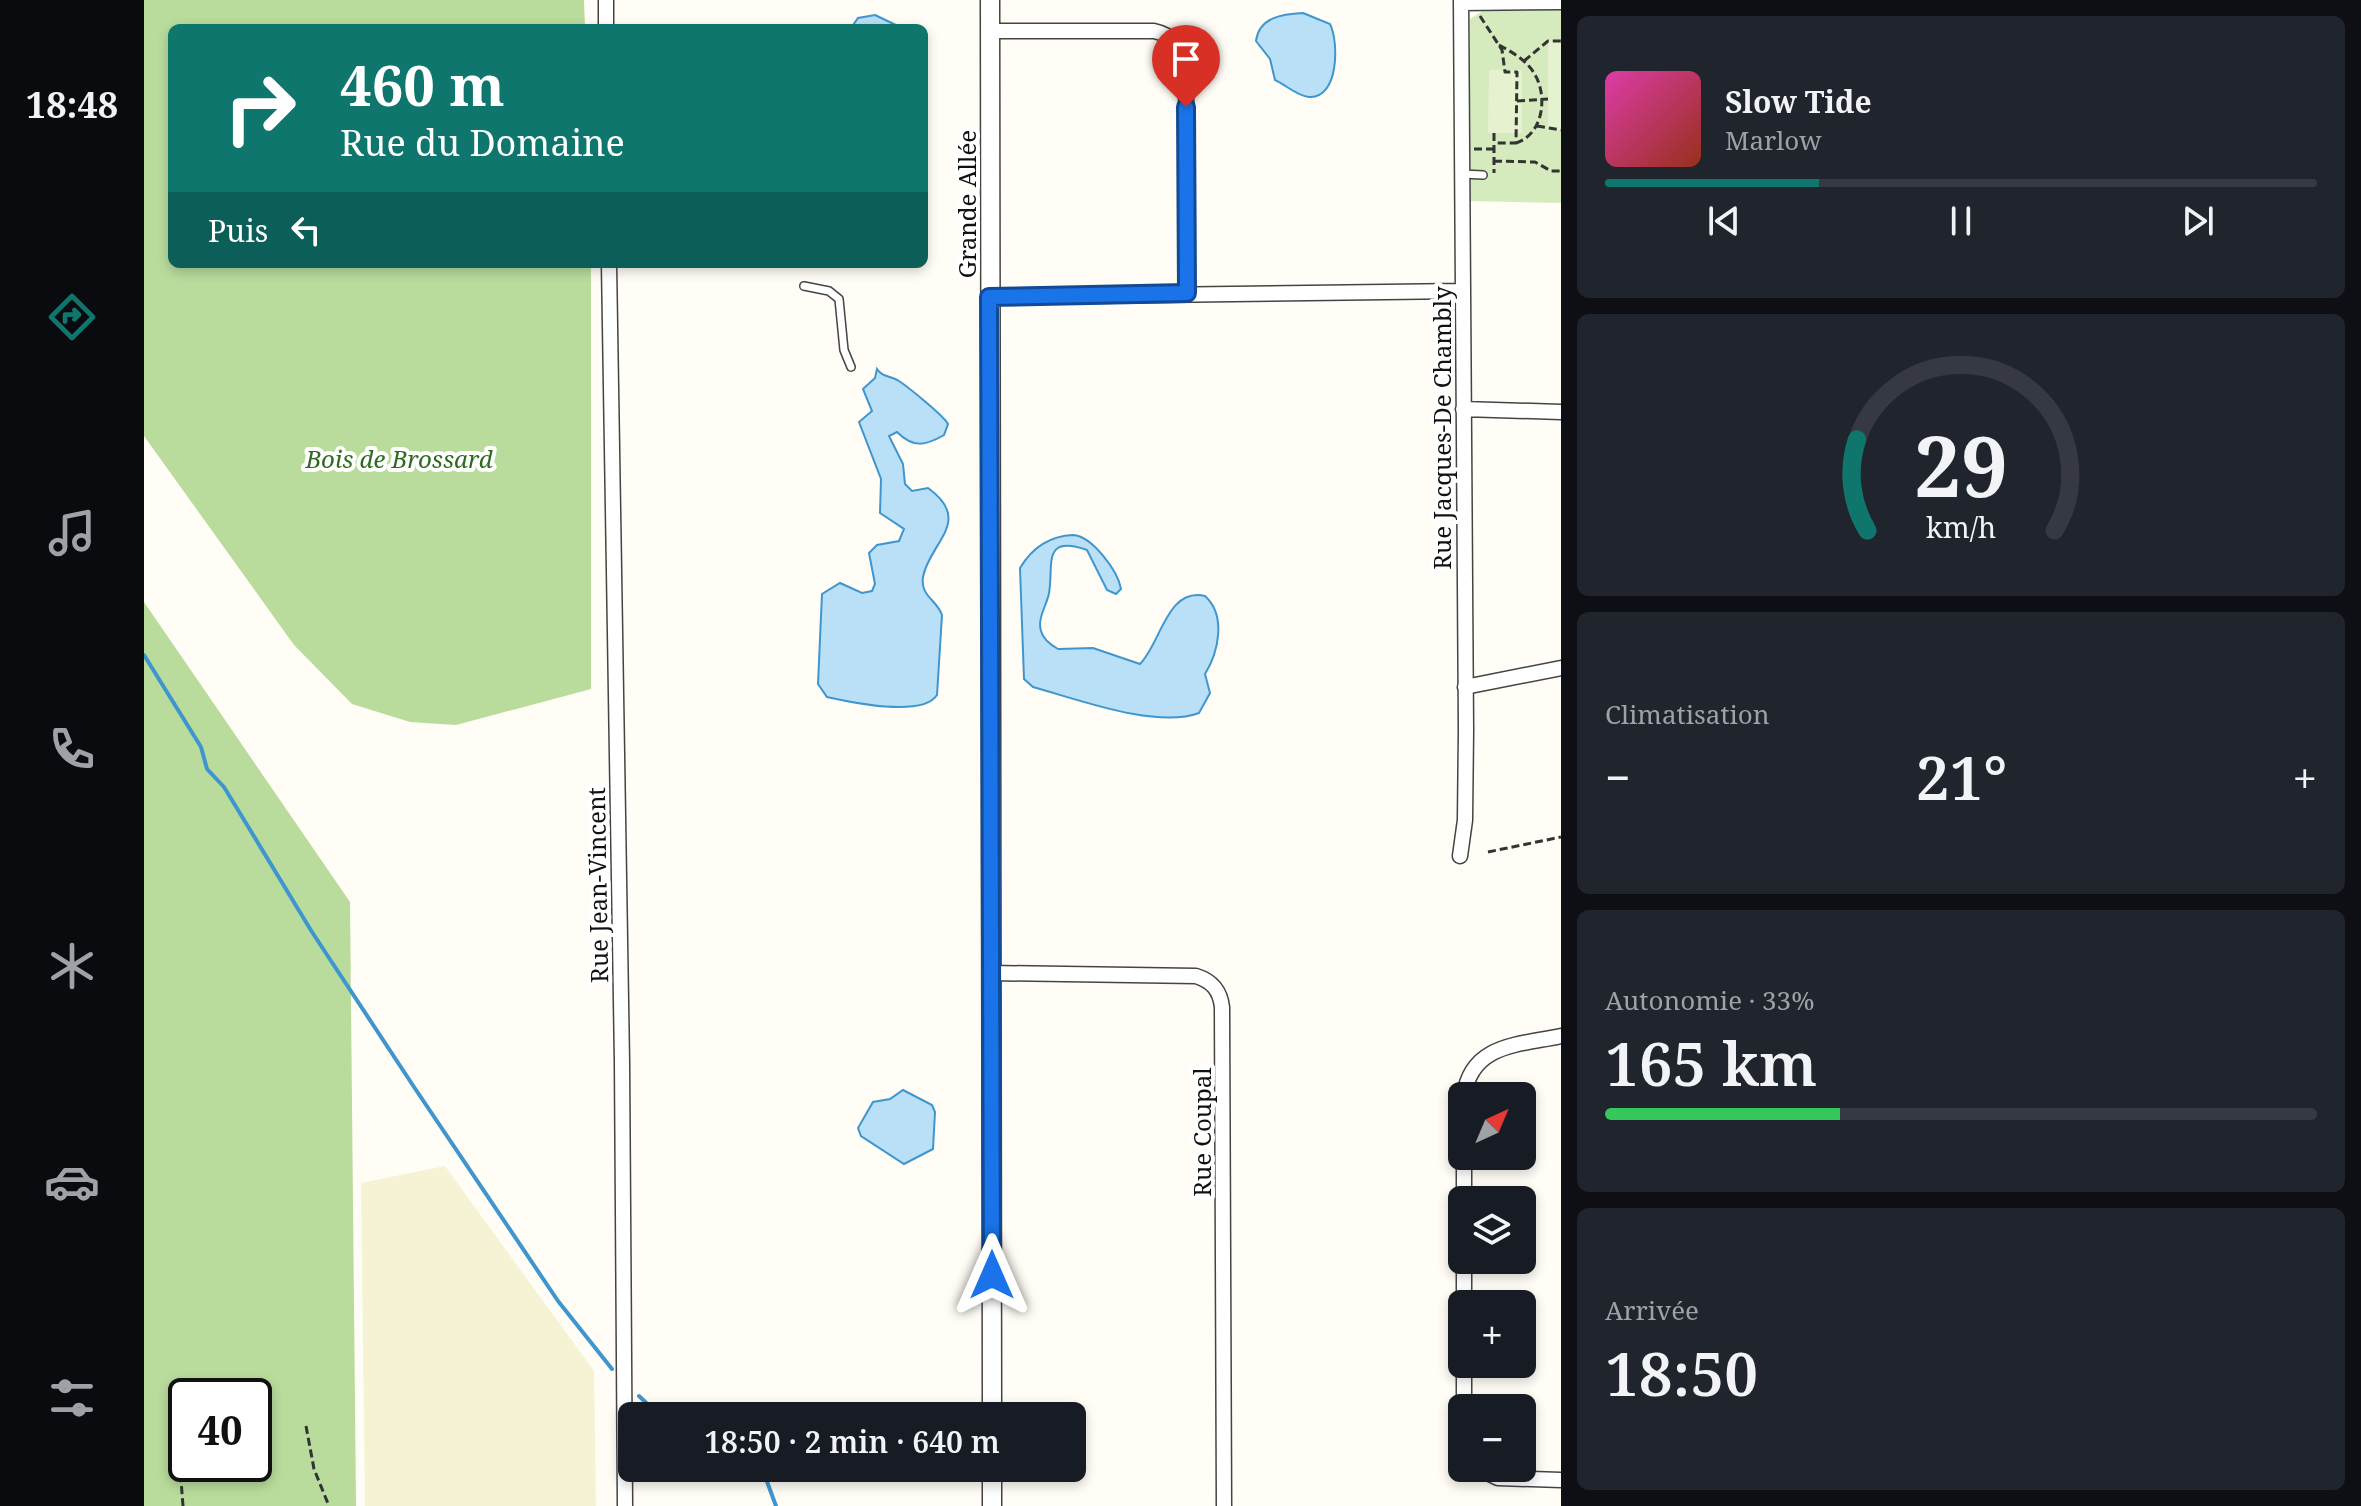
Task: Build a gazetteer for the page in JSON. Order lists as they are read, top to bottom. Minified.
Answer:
{"streets":{"street":["Grande Allée","Rue Jacques-De Chambly","Rue Jean-Vincent","Rue Coupal"]},"crossings":[["Grande Allée","Rue Coupal"]],"parks":["Bois de Brossard"],"north":"top right","page":{"tabs":"18:48","turn":["460 m","Rue du Domaine"],"song":["Slow Tide","Marlow"],"then":"Puis","tile":["Climatisation",["Autonomie · 33%","165 km"],["Arrivée","18:50"]],"heat":["−","21°","+"],"map_buttons":["+","−"],"limit":"40","trip":"18:50 · 2 min · 640 m","gauge":["29","km/h"]}}
